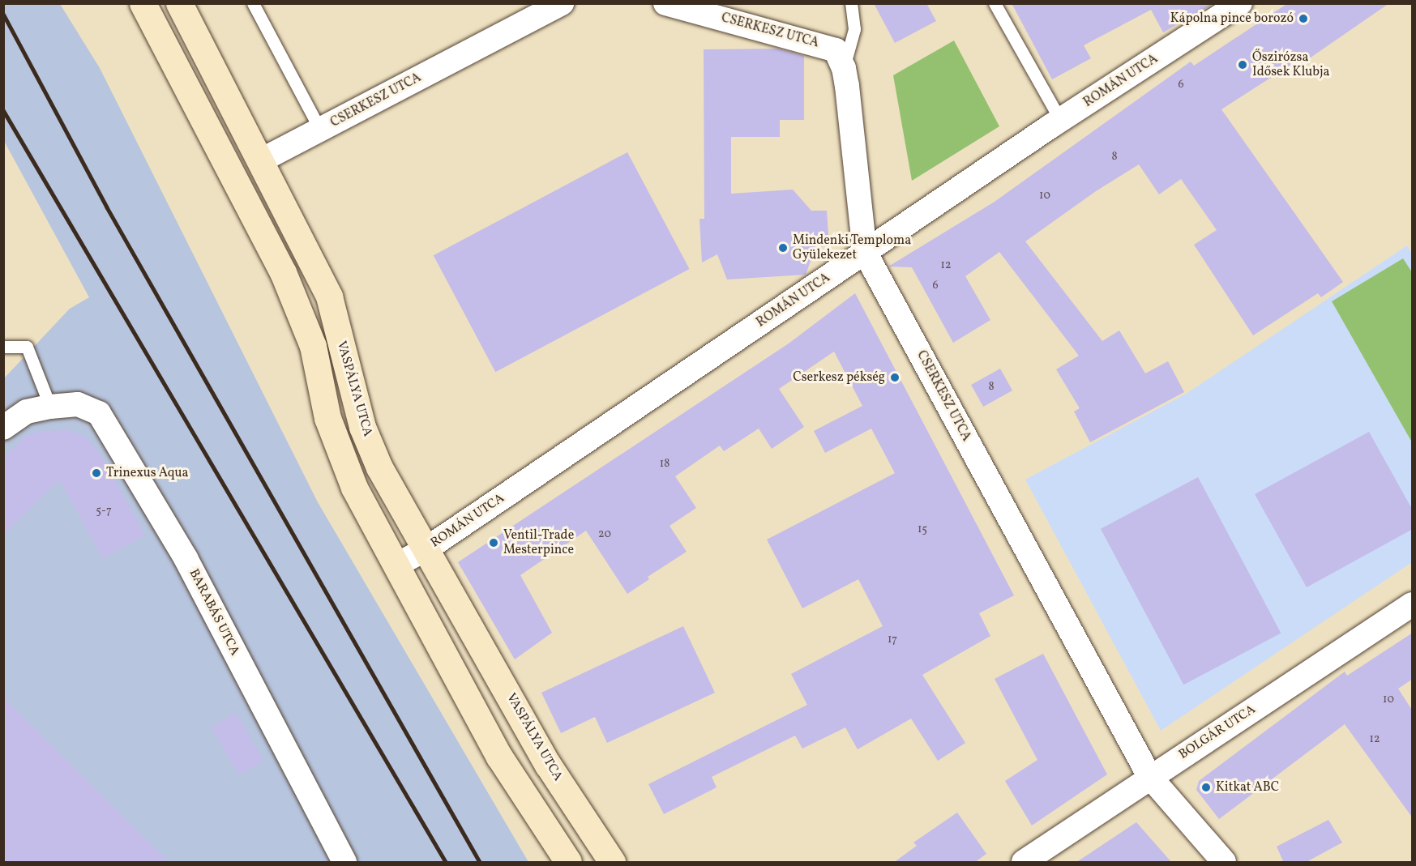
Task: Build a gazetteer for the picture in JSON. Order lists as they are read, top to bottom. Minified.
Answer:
{"streets":{"main road":["VASPÁLYA UTCA"],"street":["CSERKESZ UTCA","ROMÁN UTCA","BARABÁS UTCA","BOLGÁR UTCA"]},"crossings":[["CSERKESZ UTCA","ROMÁN UTCA"],["CSERKESZ UTCA","VASPÁLYA UTCA"],["CSERKESZ UTCA","BOLGÁR UTCA"],["ROMÁN UTCA","VASPÁLYA UTCA"]],"places":["Kápolna pince borozó","Őszirózsa Idősek Klubja","Mindenki Temploma Gyülekezet","Cserkesz pékség","Trinexus Aqua","Ventil-Trade Mesterpince","Kitkat ABC"],"house_numbers":["6","8","10","12","6","8","18","5-7","15","20","17","10","12"]}
